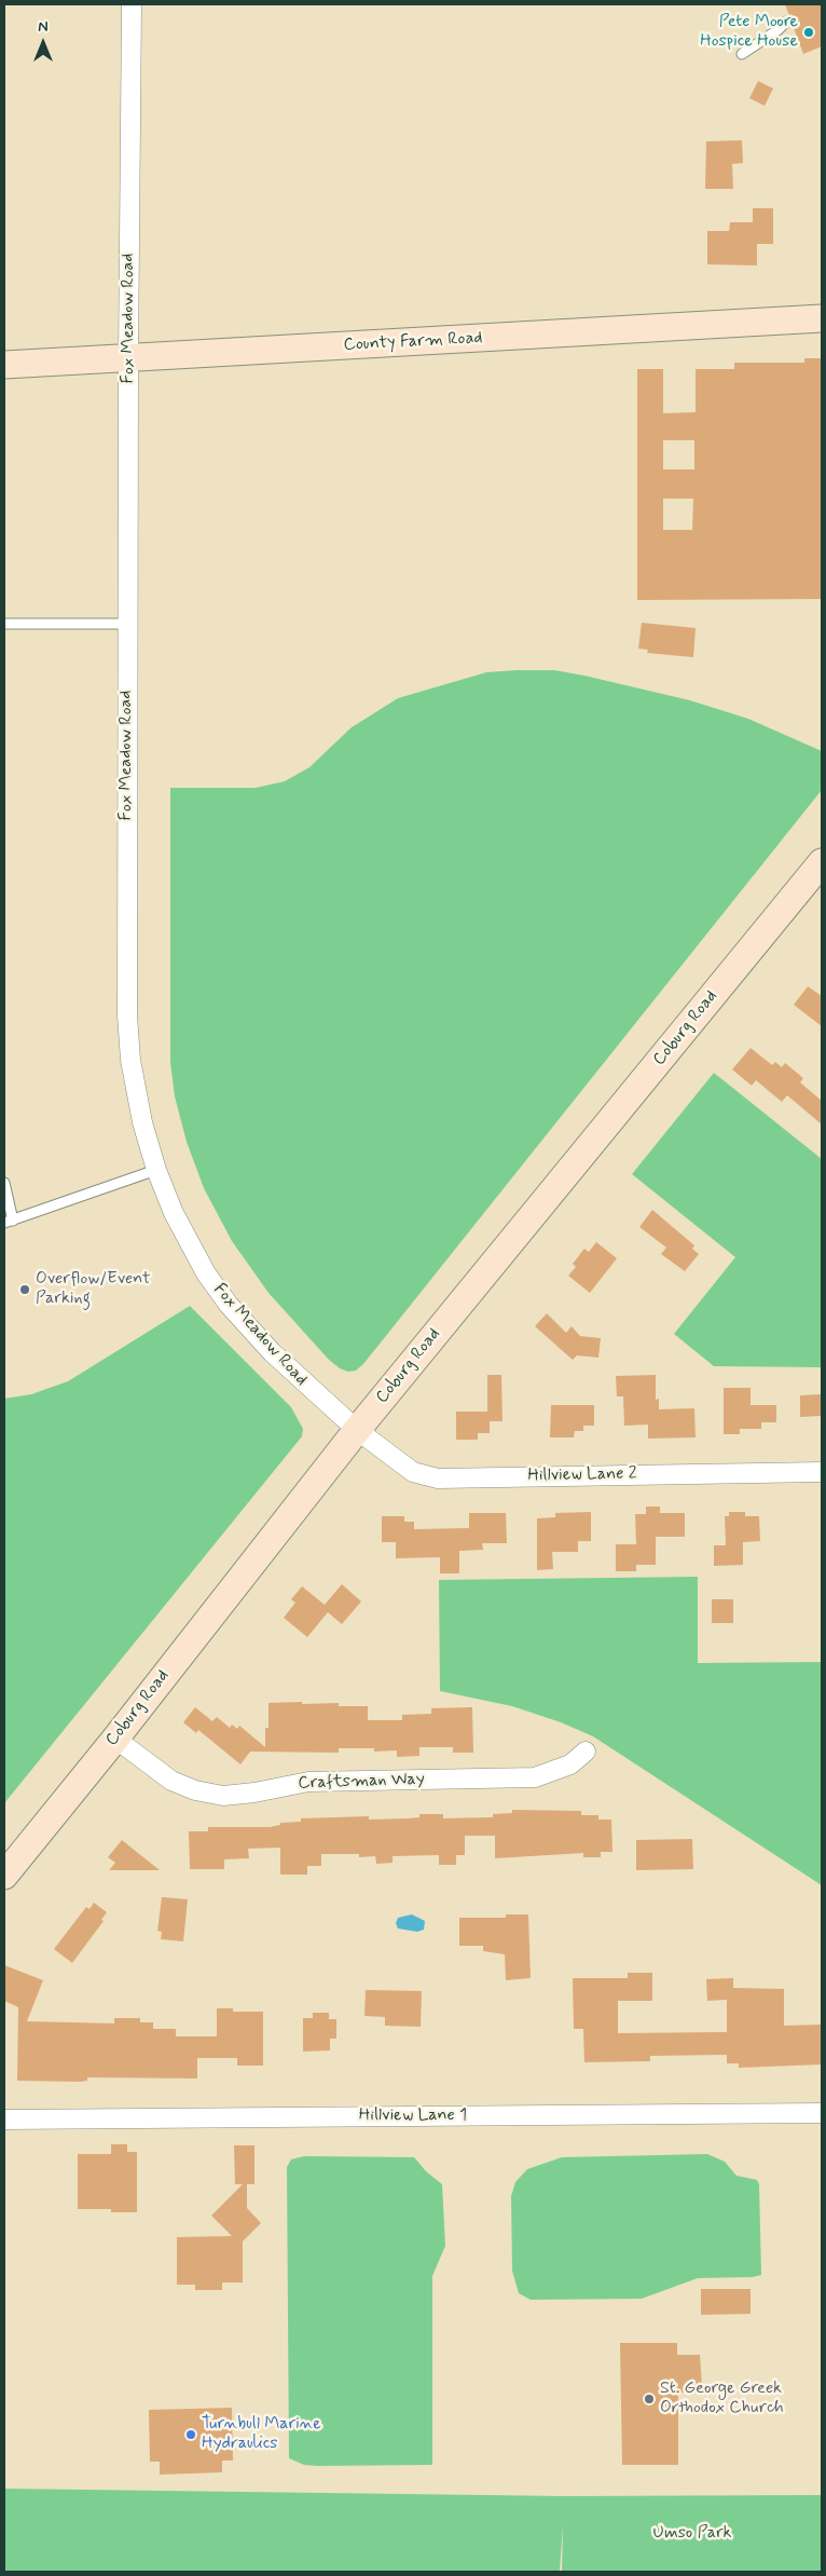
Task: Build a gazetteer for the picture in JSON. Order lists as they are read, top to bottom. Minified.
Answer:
{"streets":{"main road":["County Farm Road","Coburg Road"],"street":["Fox Meadow Road","Hillview Lane 2","Craftsman Way","Hillview Lane 1"]},"crossings":[["Fox Meadow Road","County Farm Road"],["Fox Meadow Road","Coburg Road"],["Fox Meadow Road","Hillview Lane 2"],["Coburg Road","Hillview Lane 2"],["Coburg Road","Craftsman Way"]],"parks":["Umso Park"],"places":["Pete Moore Hospice House","Overflow/Event Parking","St. George Greek Orthodox Church","Turnbull Marine Hydraulics"],"north":"top"}
